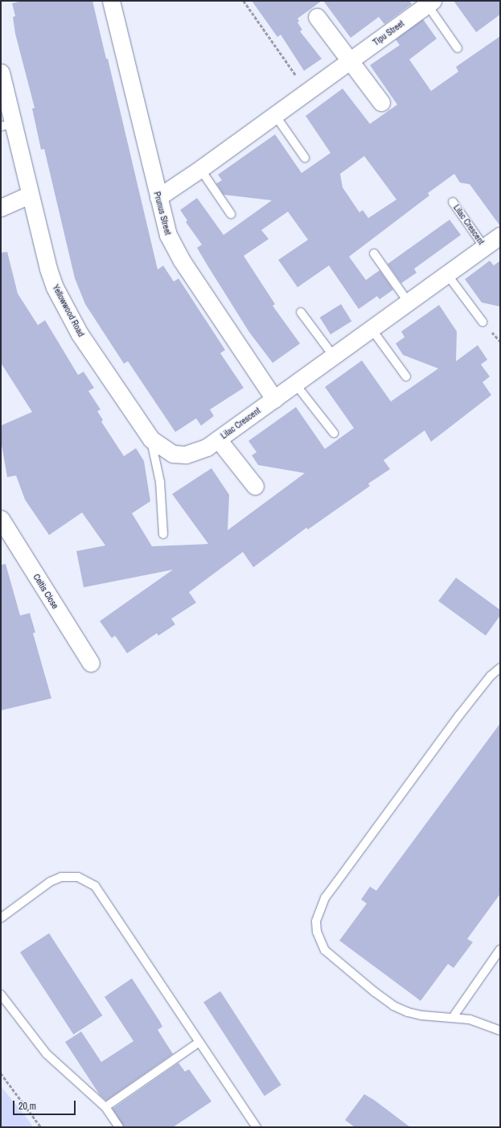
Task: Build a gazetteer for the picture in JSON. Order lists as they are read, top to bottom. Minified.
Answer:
{"streets":{"street":["Tipu Street","Prunus Street","Lilac Crescent","Yellowwood Road","Celtis Close"]},"crossings":[["Tipu Street","Prunus Street"],["Prunus Street","Lilac Crescent"],["Lilac Crescent","Yellowwood Road"]],"scale_bar":"20 m"}
